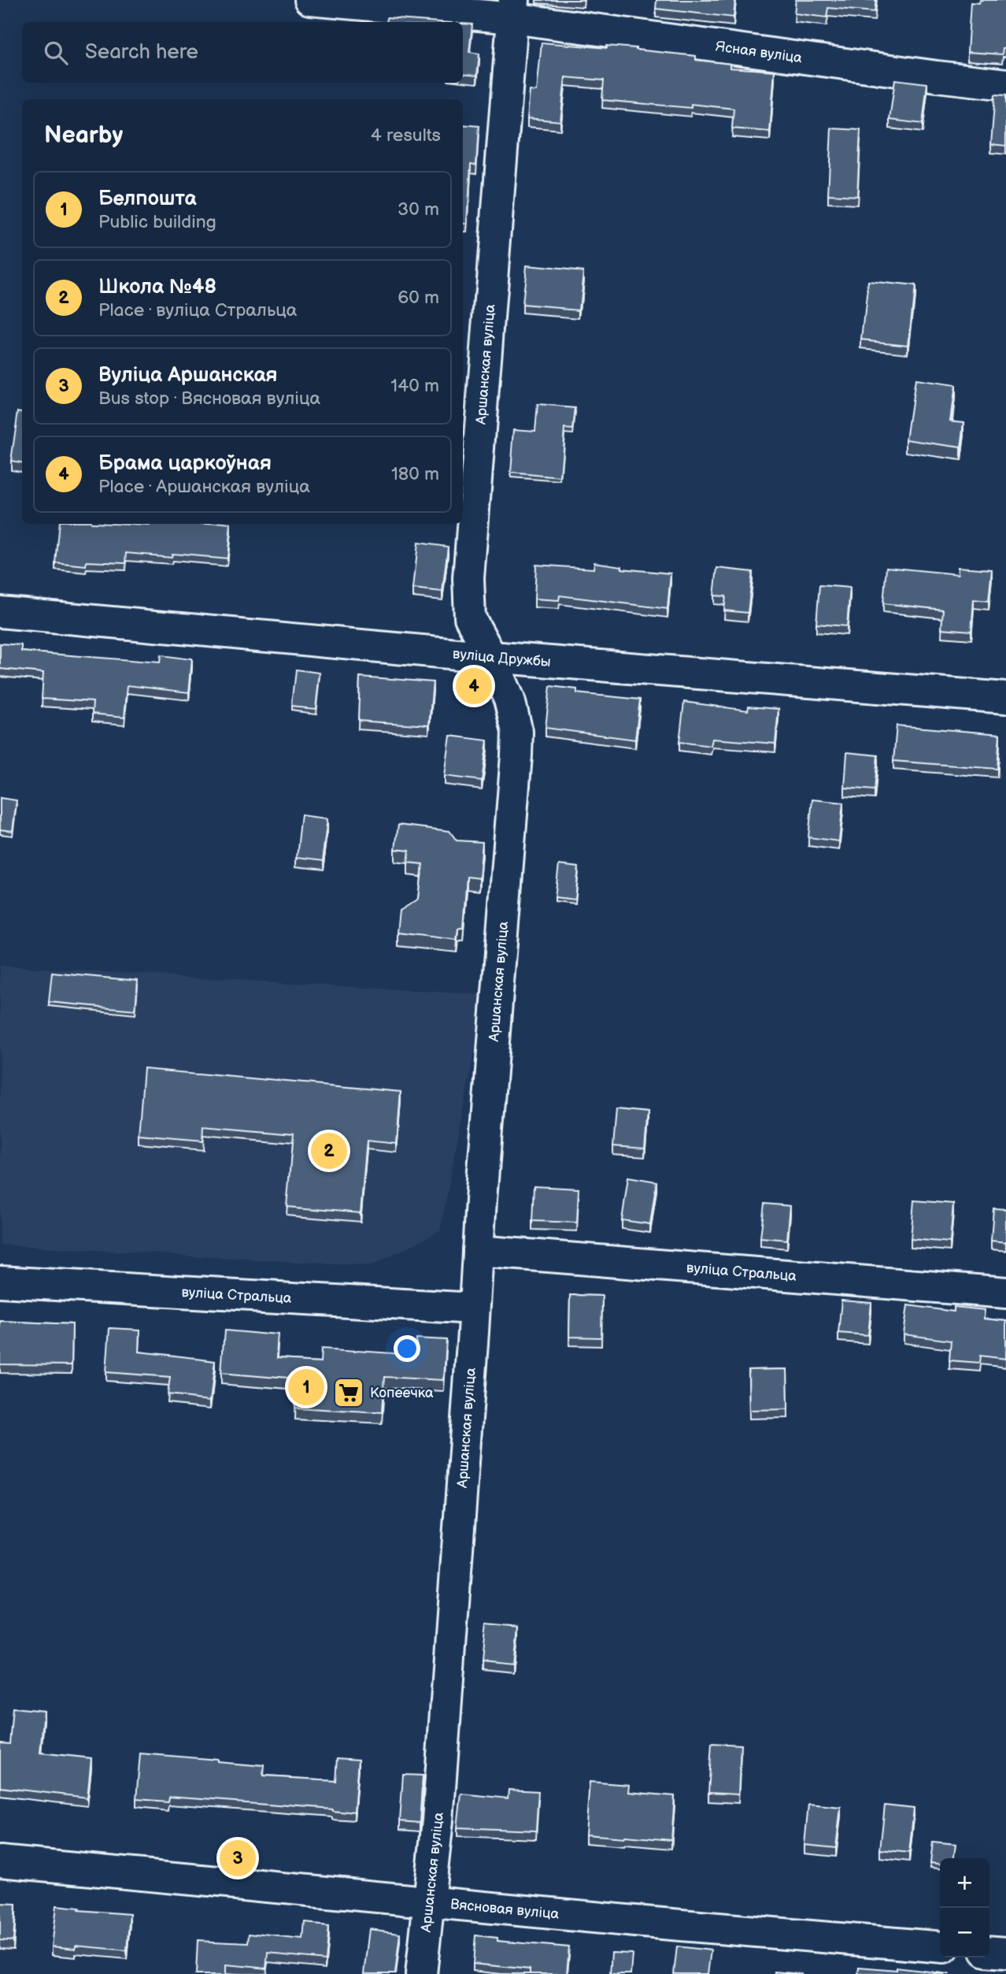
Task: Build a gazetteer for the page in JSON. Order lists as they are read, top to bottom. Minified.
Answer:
{"streets":{"street":["Ясная вуліца","Аршанская вуліца","вуліца Дружбы","вуліца Стральца","Вясновая вуліца"]},"crossings":[["Ясная вуліца","Аршанская вуліца"],["Аршанская вуліца","вуліца Дружбы"],["Аршанская вуліца","вуліца Стральца"],["Аршанская вуліца","Вясновая вуліца"]],"places":{"supermarket":["Копеечка"]},"page":{"search":"Search here","heading":["Nearby","4 results"],"list":[{"mark":"1","name":"Белпошта","note":"Public building","value":"30 m"},{"mark":"2","name":"Школа №48","note":"Place · вуліца Стральца","value":"60 m"},{"mark":"3","name":"Вуліца Аршанская","note":"Bus stop · Вясновая вуліца","value":"140 m"},{"mark":"4","name":"Брама царкоўная","note":"Place · Аршанская вуліца","value":"180 m"}],"pins":["4","2","1","3"],"map_buttons":["+","−"]}}
